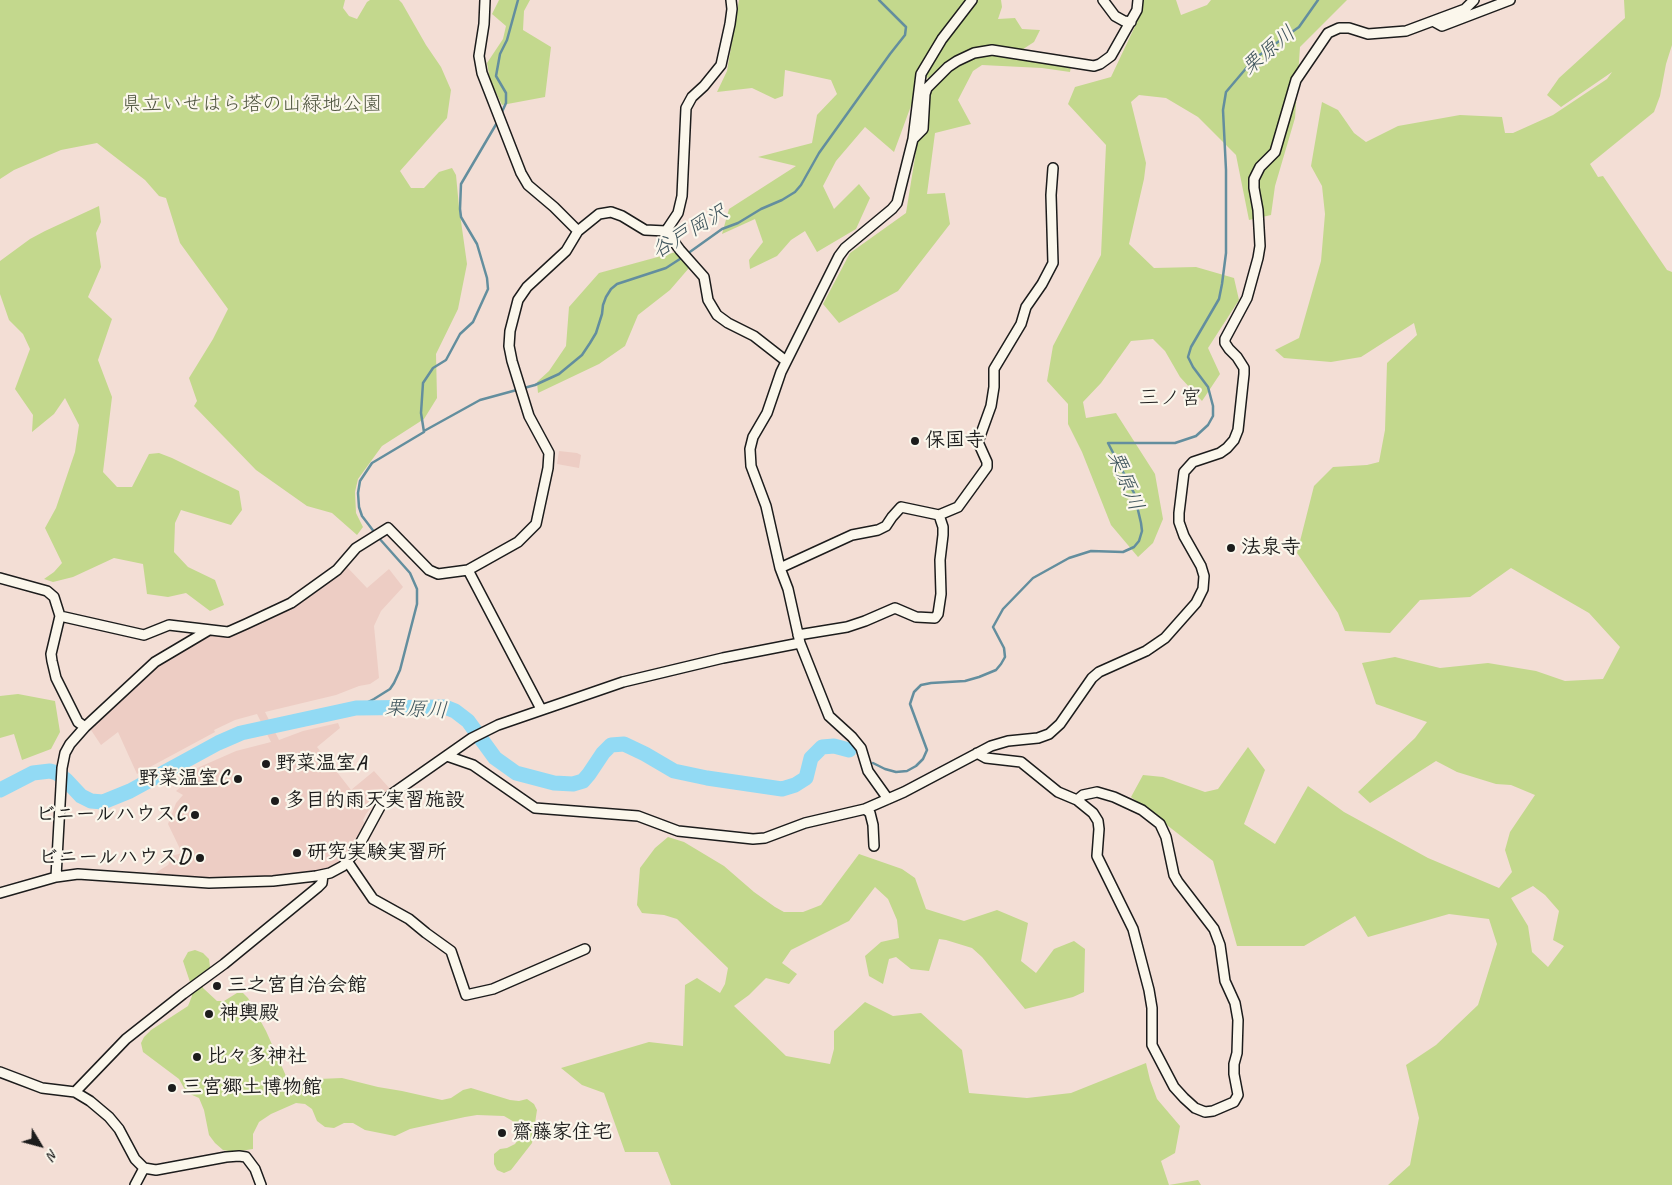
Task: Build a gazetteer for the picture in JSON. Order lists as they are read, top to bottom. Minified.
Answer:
{"districts":["三ノ宮"],"water":["栗原川","谷戸岡沢"],"parks":["県立いせはら塔の山緑地公園"],"places":["保国寺","法泉寺","野菜温室A","野菜温室C","多目的雨天実習施設","ビニールハウスC","研究実験実習所","ビニールハウスD","三之宮自治会館","神輿殿","比々多神社","三宮郷土博物館","齋藤家住宅"],"north":"bottom right"}
